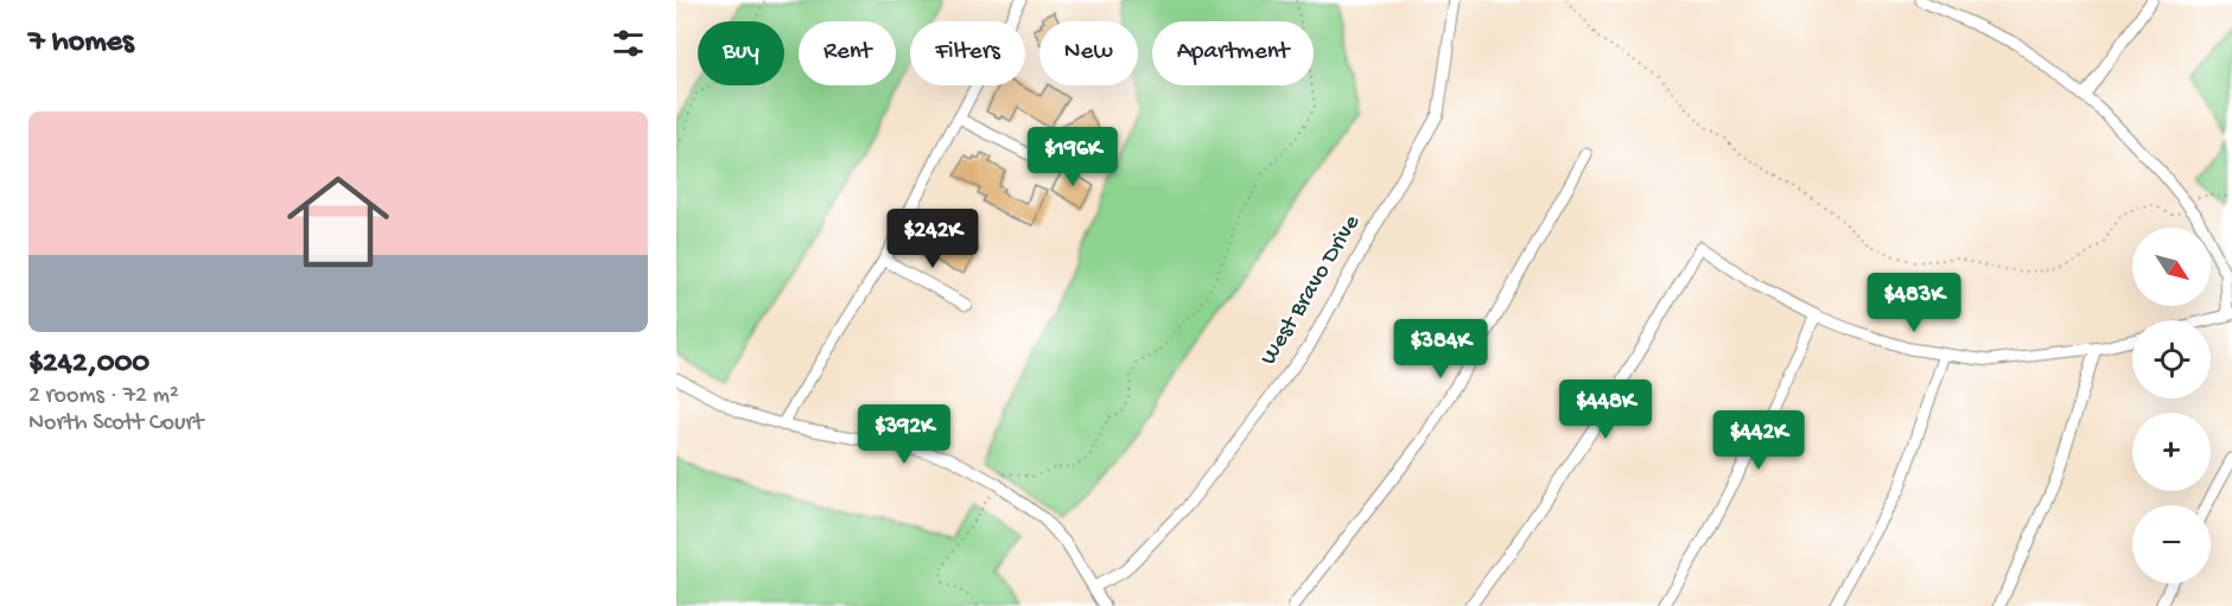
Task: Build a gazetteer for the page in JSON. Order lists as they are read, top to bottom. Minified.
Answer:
{"streets":{"street":["West Bravo Drive"]},"north":"bottom right","page":{"heading":"7 homes","chip":["Buy","Rent","Filters","New","Apartment"],"list":[{"name":"$242,000","note":"2 rooms · 72 m² · North Scott Court"}],"price":["$196K","$242K","$483K","$384K","$448K","$392K","$442K"],"map_buttons":["+","−"]}}
